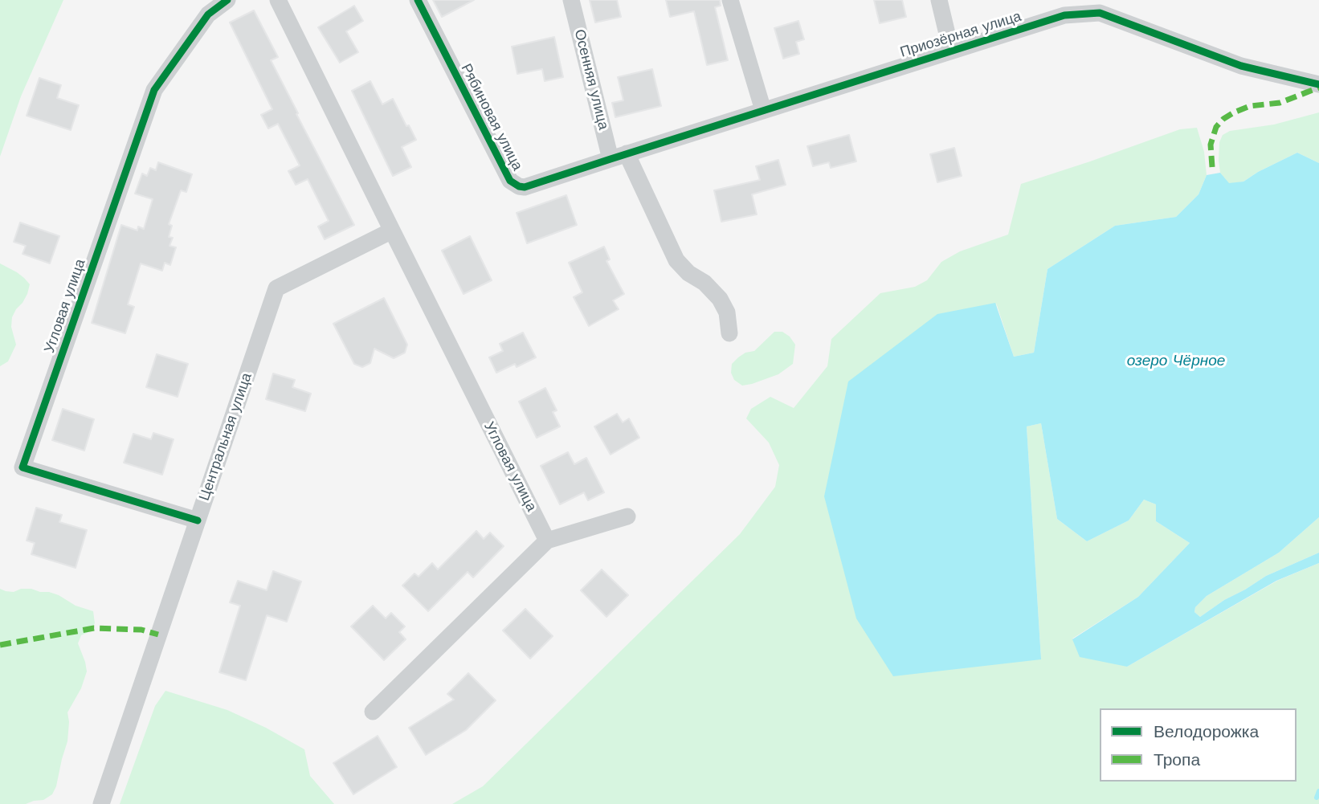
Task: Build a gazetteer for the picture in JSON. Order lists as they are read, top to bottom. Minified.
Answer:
{"streets":{"street":["Приозёрная улица","Осенняя улица","Рябиновая улица","Угловая улица","Центральная улица"]},"crossings":[["Приозёрная улица","Осенняя улица"],["Приозёрная улица","Рябиновая улица"],["Осенняя улица","Рябиновая улица"],["Угловая улица","Центральная улица"]],"water":["озеро Чёрное"],"legend":["Велодорожка","Тропа"]}
